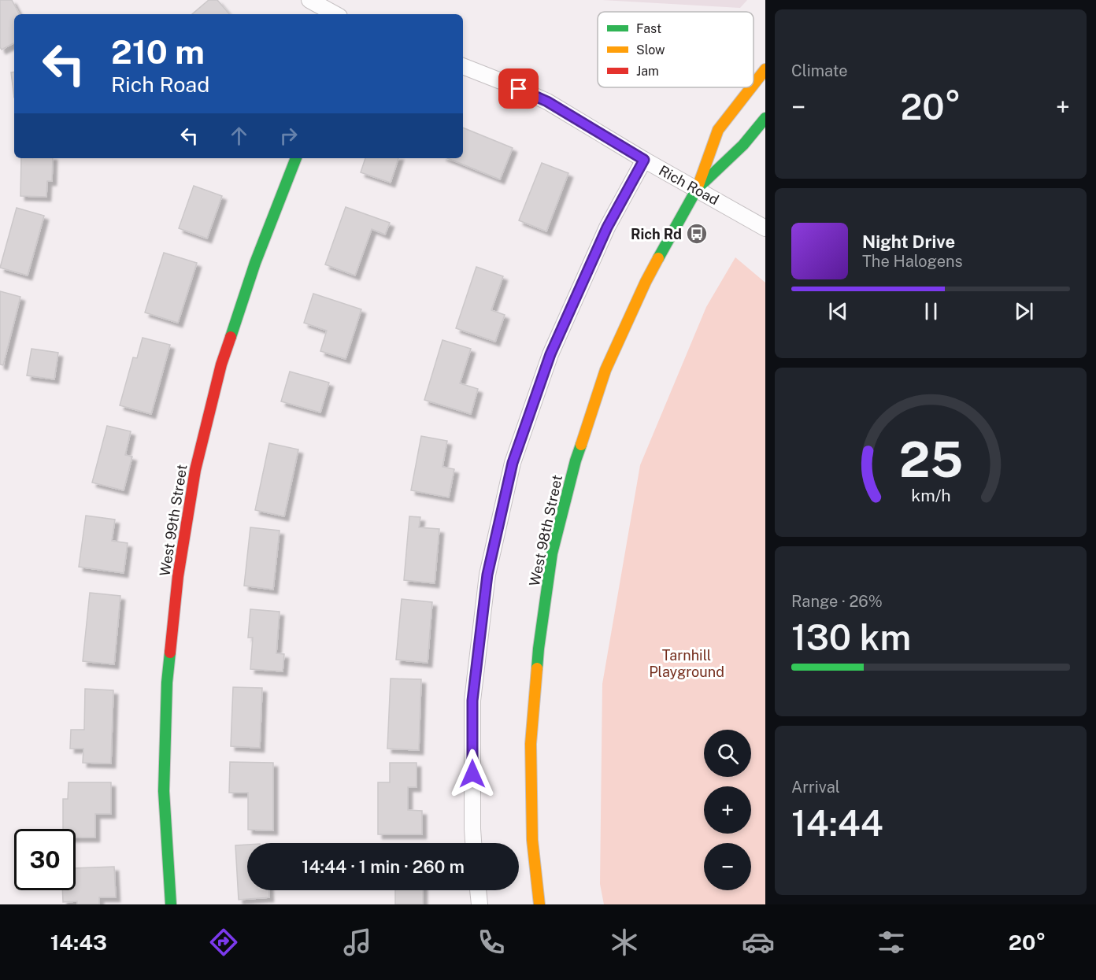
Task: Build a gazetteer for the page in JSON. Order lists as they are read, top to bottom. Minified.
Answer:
{"streets":{"street":["Rich Road","West 99th Street","West 98th Street"]},"crossings":[["Rich Road","West 98th Street"]],"parks":["Tarnhill Playground"],"places":{"bus stop":["Rich Rd"]},"legend":["Fast","Slow","Jam"],"page":{"tile":["Climate",["Range · 26%","130 km"],["Arrival","14:44"]],"turn":["210 m","Rich Road"],"heat":["−","20°","+"],"song":["Night Drive","The Halogens"],"map_buttons":["+","−"],"limit":"30","trip":"14:44 · 1 min · 260 m","tabs":["14:43","20°"],"gauge":["25","km/h"]}}
